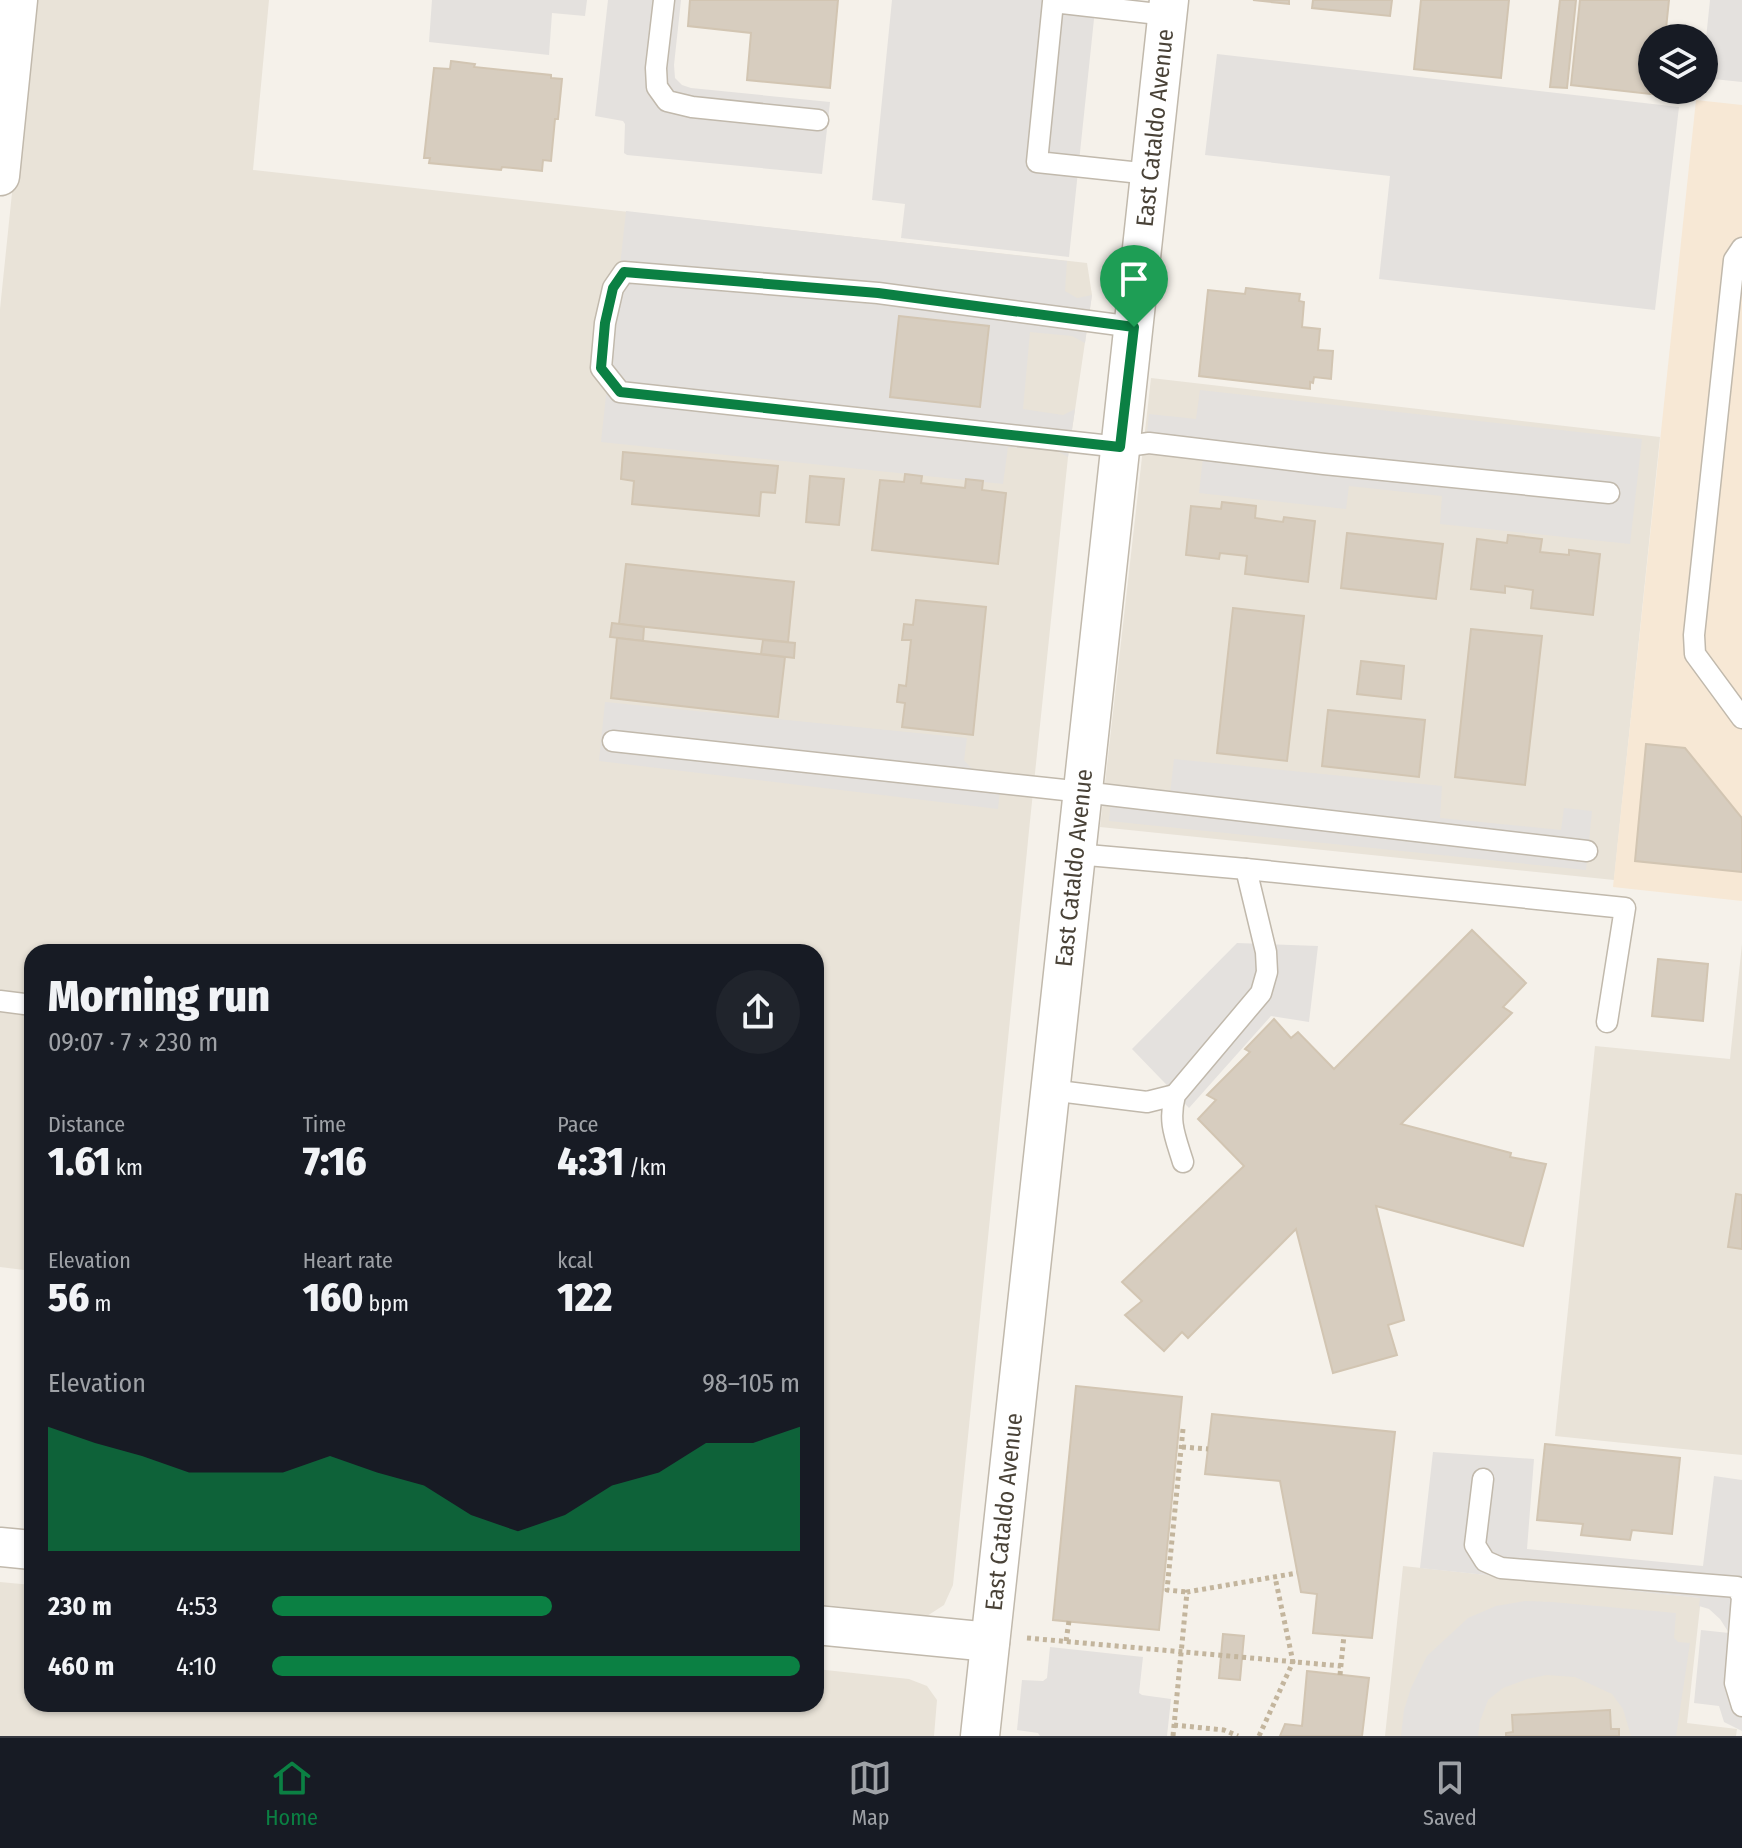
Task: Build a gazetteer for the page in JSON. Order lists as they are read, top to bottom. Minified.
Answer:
{"streets":{"street":["East Cataldo Avenue"]},"page":{"heading":["Morning run","09:07 · 7 × 230 m"],"stats":[["Distance","1.61 km"],["Time","7:16"],["Pace","4:31 /km"],["Elevation","56 m"],["Heart rate","160 bpm"],["kcal","122"]],"chart":["Elevation","98–105 m"],"list":[{"name":"230 m","note":"4:53"},{"name":"460 m","note":"4:10"}],"tabs":["Home","Map","Saved"]}}
